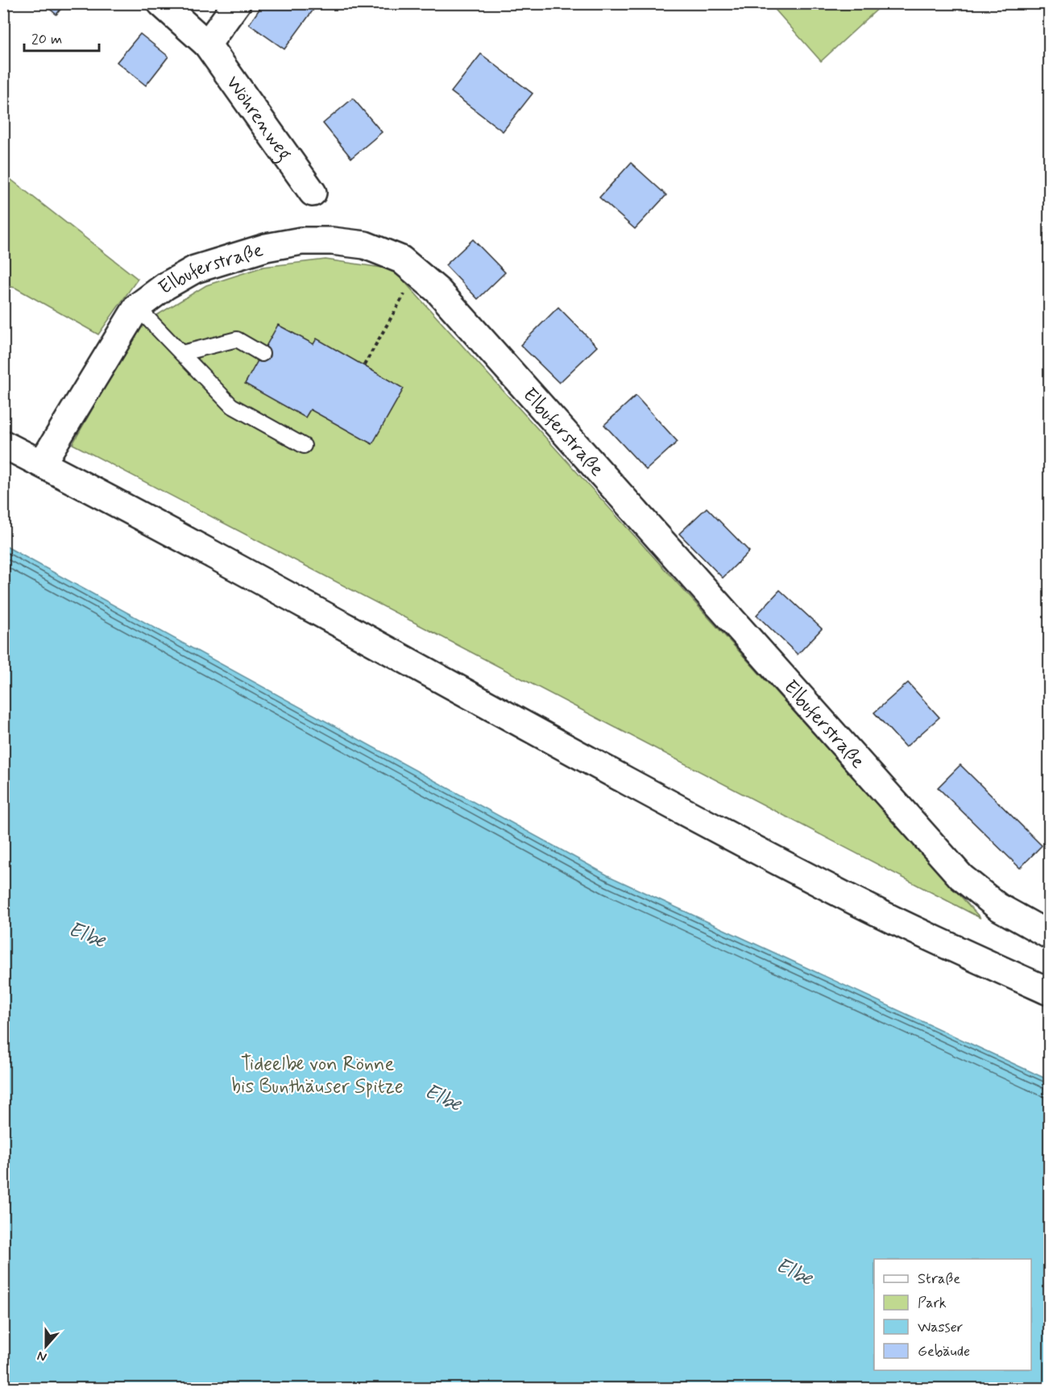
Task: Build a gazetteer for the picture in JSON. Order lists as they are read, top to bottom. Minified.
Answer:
{"streets":{"street":["Wöhrenweg","Elbuferstraße"]},"water":["Elbe"],"parks":["Tideelbe von Rönne bis Bunthäuser Spitze"],"legend":["Straße","Park","Wasser","Gebäude"],"scale_bar":"20 m","north":"bottom"}
